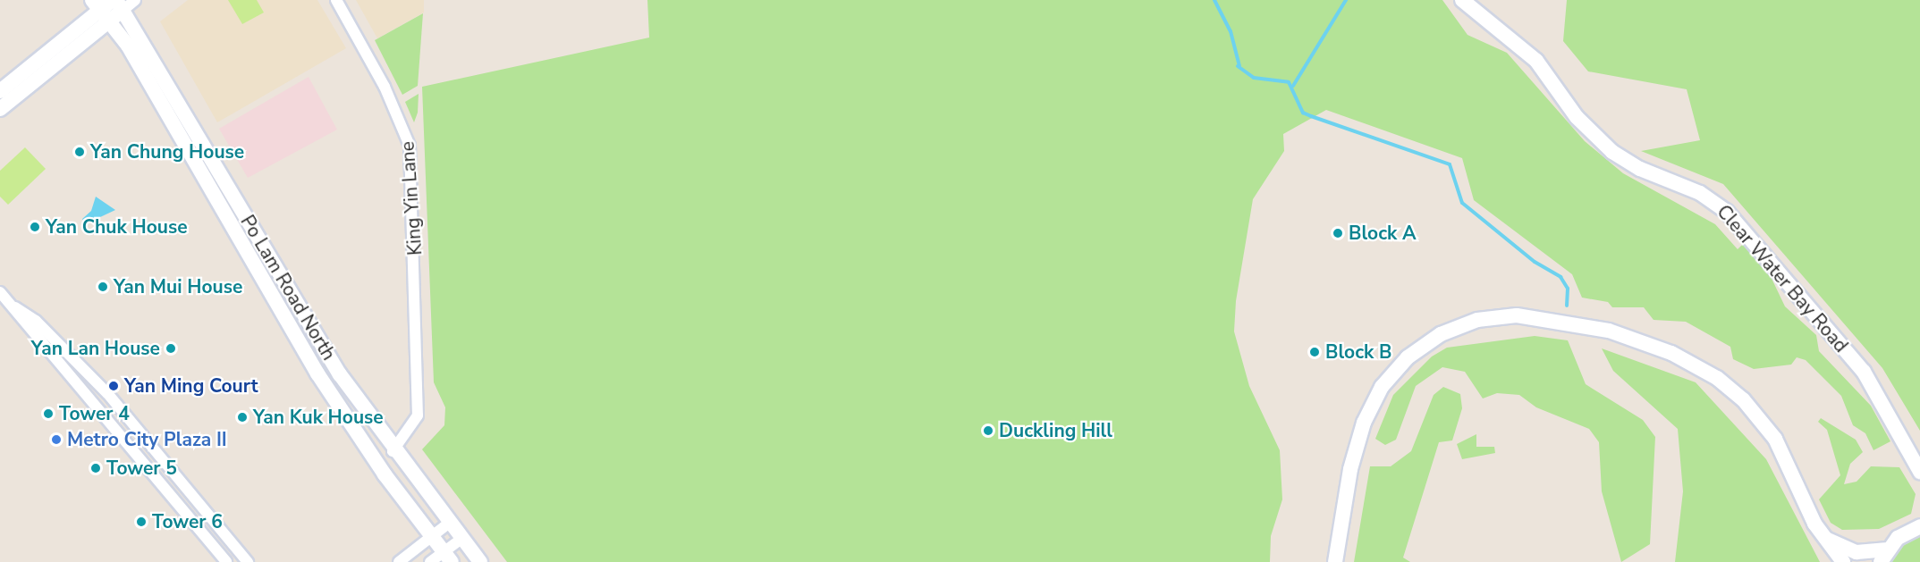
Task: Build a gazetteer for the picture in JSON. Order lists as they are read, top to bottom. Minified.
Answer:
{"streets":{"main road":["Clear Water Bay Road","Po Lam Road North"],"street":["King Yin Lane"]},"crossings":[["King Yin Lane","Po Lam Road North"]],"places":["Yan Chung House","Yan Chuk House","Block A","Yan Mui House","Yan Lan House","Block B","Yan Ming Court","Tower 4","Yan Kuk House","Duckling Hill","Metro City Plaza II","Tower 5","Tower 6"]}
